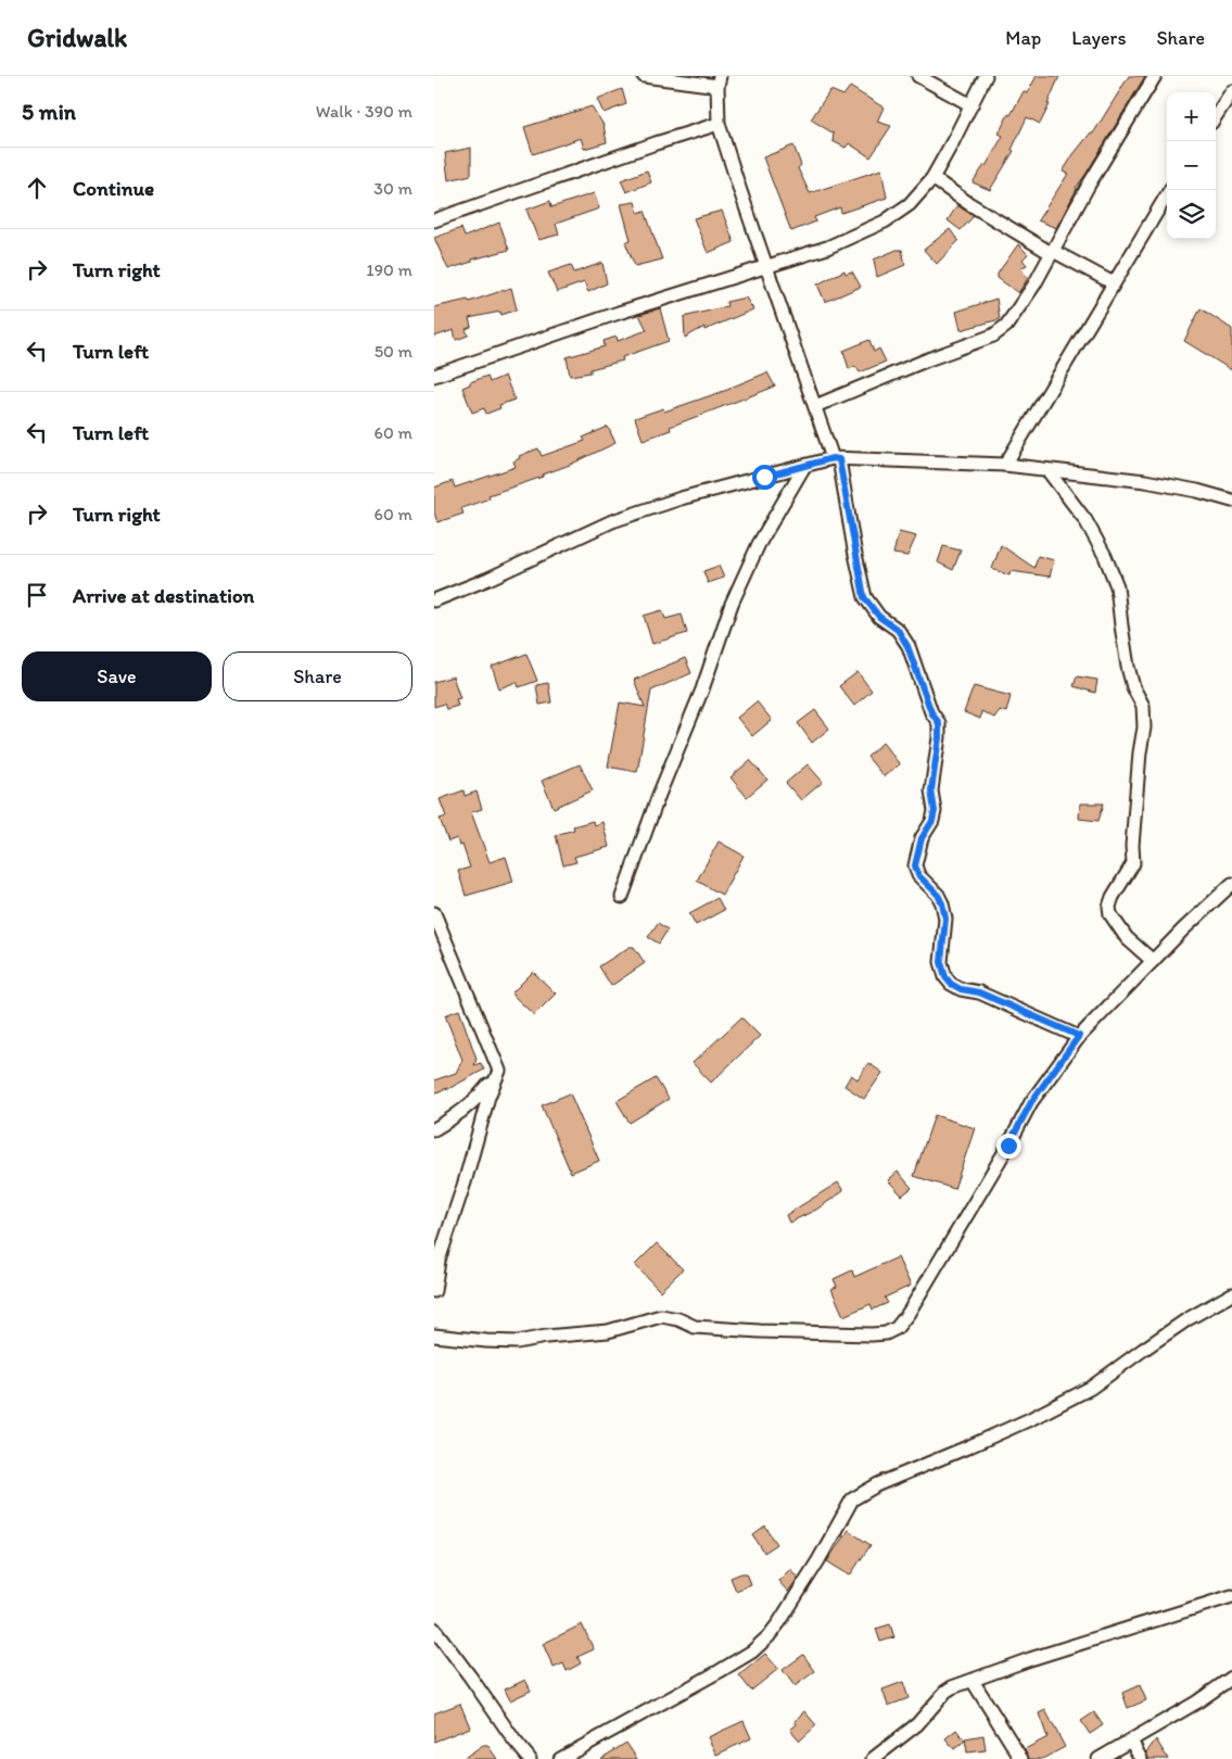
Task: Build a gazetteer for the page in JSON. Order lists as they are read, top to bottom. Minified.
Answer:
{"page":{"header":"Gridwalk","nav":["Map","Layers","Share"],"heading":["5 min","Walk · 390 m"],"map_buttons":["+","−"],"list":[["Continue","30 m"],["Turn right","190 m"],["Turn left","50 m"],["Turn left","60 m"],["Turn right","60 m"],"Arrive at destination"],"buttons":["Save","Share"]}}
